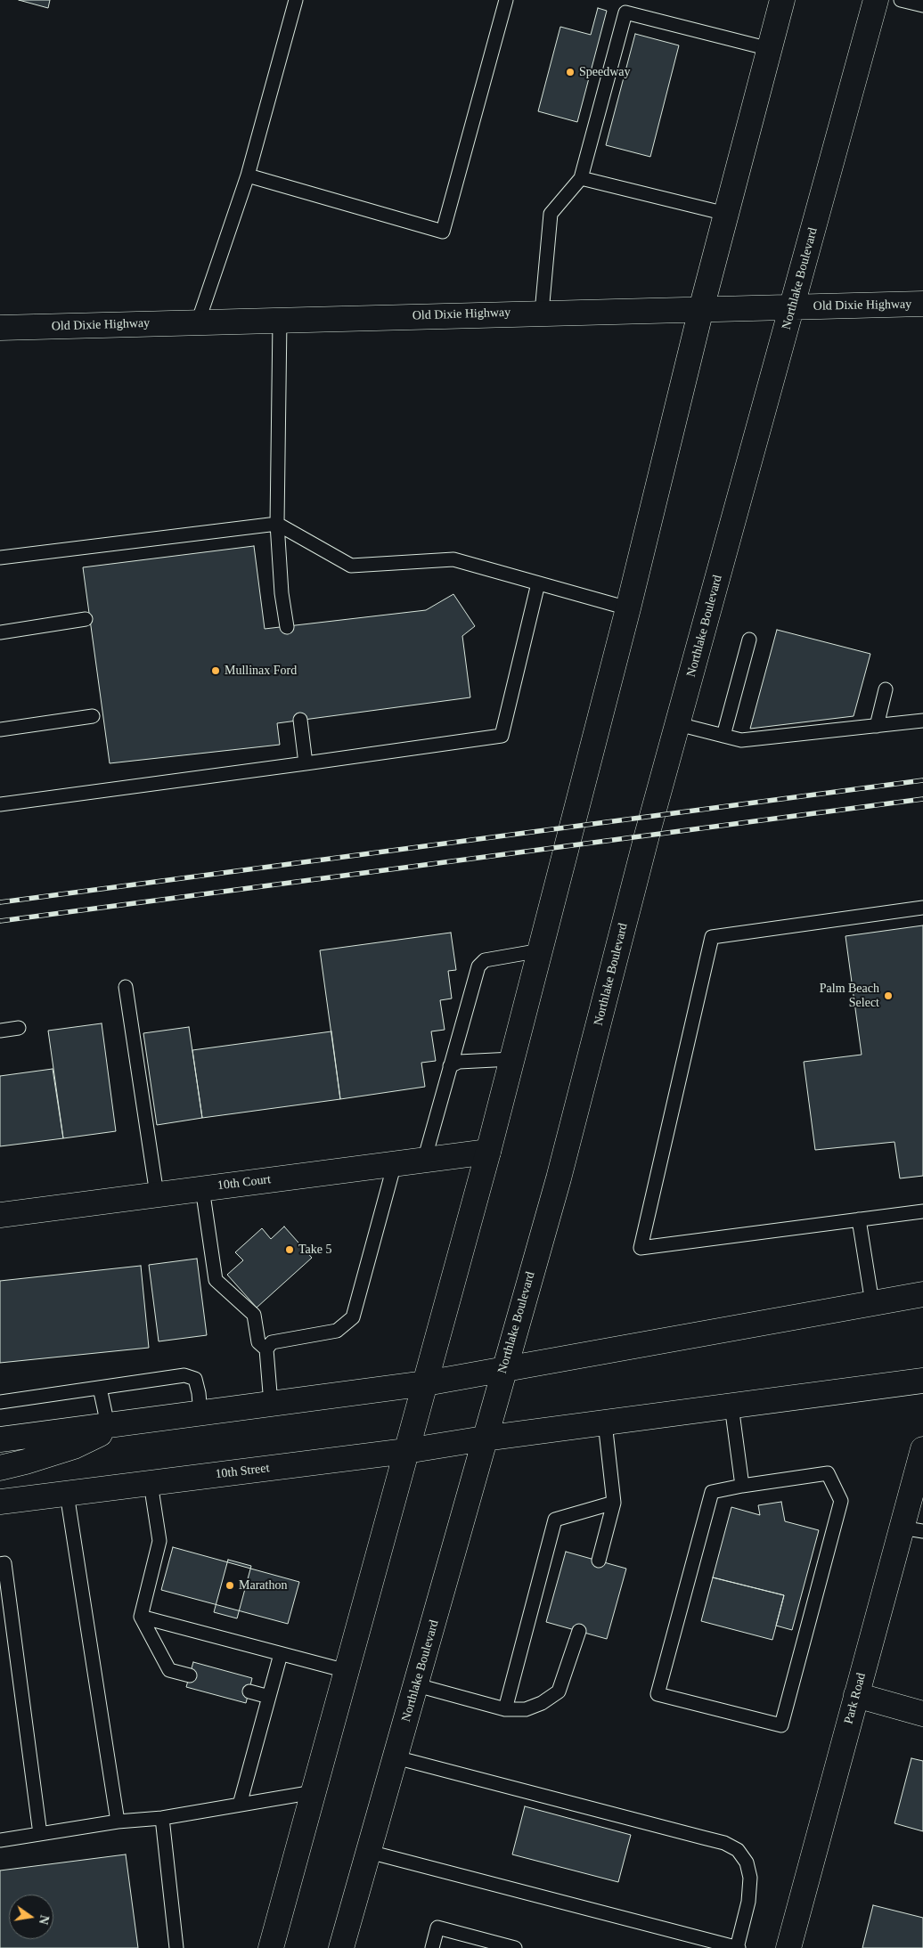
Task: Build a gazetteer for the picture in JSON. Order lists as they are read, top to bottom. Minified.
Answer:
{"streets":{"main road":["Northlake Boulevard","Old Dixie Highway","10th Court","10th Street","Park Road"]},"crossings":[["Northlake Boulevard","Old Dixie Highway"],["Northlake Boulevard","10th Street"]],"places":["Speedway","Mullinax Ford","Palm Beach Select","Take 5","Marathon"],"north":"right"}
